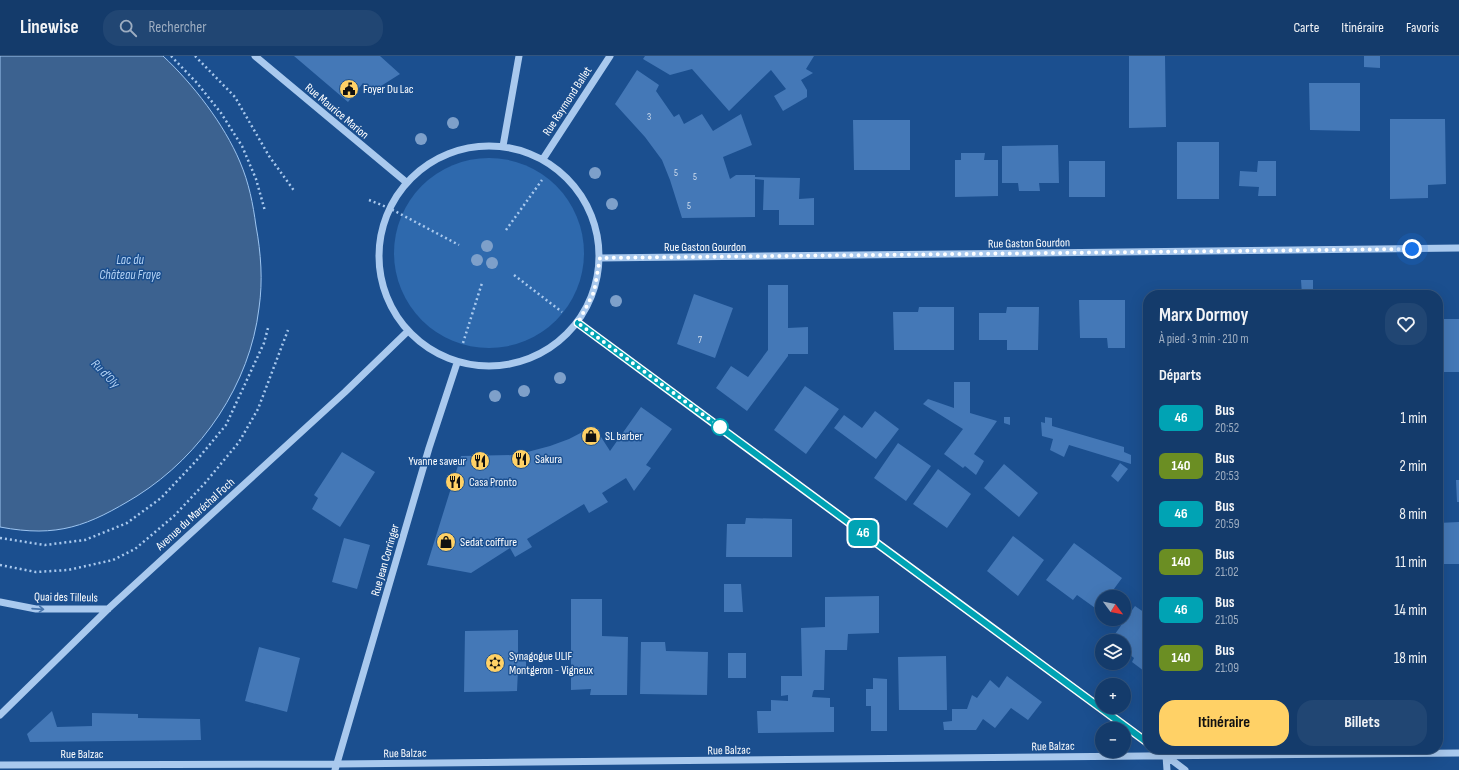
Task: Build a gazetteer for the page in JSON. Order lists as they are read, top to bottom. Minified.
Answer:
{"streets":{"street":["Rue Raymond Ballet","Rue Maurice Marion","Rue Gaston Gourdon","Avenue du Maréchal Foch","Rue Jean Corringer","Quai des Tilleuls","Rue Balzac"]},"crossings":[["Avenue du Maréchal Foch","Quai des Tilleuls"],["Rue Jean Corringer","Rue Balzac"]],"one_way":["Quai des Tilleuls"],"water":["Lac du Château Fraye","Ru d'Oly"],"places":{"public building":["Foyer Du Lac"],"shop":["SL barber","Sedat coiffure"],"restaurant":["Sakura","Yvanne saveur","Casa Pronto"],"synagogue":["Synagogue ULIF Montgeron - Vigneux"]},"lines":["bus line 46"],"house_numbers":["3","5","5","5","7"],"north":"bottom right","page":{"header":"Linewise","search":"Rechercher","nav":["Carte","Itinéraire","Favoris"],"on_map":"46","heading":[["Marx Dormoy","À pied · 3 min · 210 m"],"Départs"],"list":[{"mark":"46","name":"Bus","note":"20:52","value":"1 min"},{"mark":"140","name":"Bus","note":"20:53","value":"2 min"},{"mark":"46","name":"Bus","note":"20:59","value":"8 min"},{"mark":"140","name":"Bus","note":"21:02","value":"11 min"},{"mark":"46","name":"Bus","note":"21:05","value":"14 min"},{"mark":"140","name":"Bus","note":"21:09","value":"18 min"}],"map_buttons":["+","−"],"buttons":["Itinéraire","Billets"]}}
